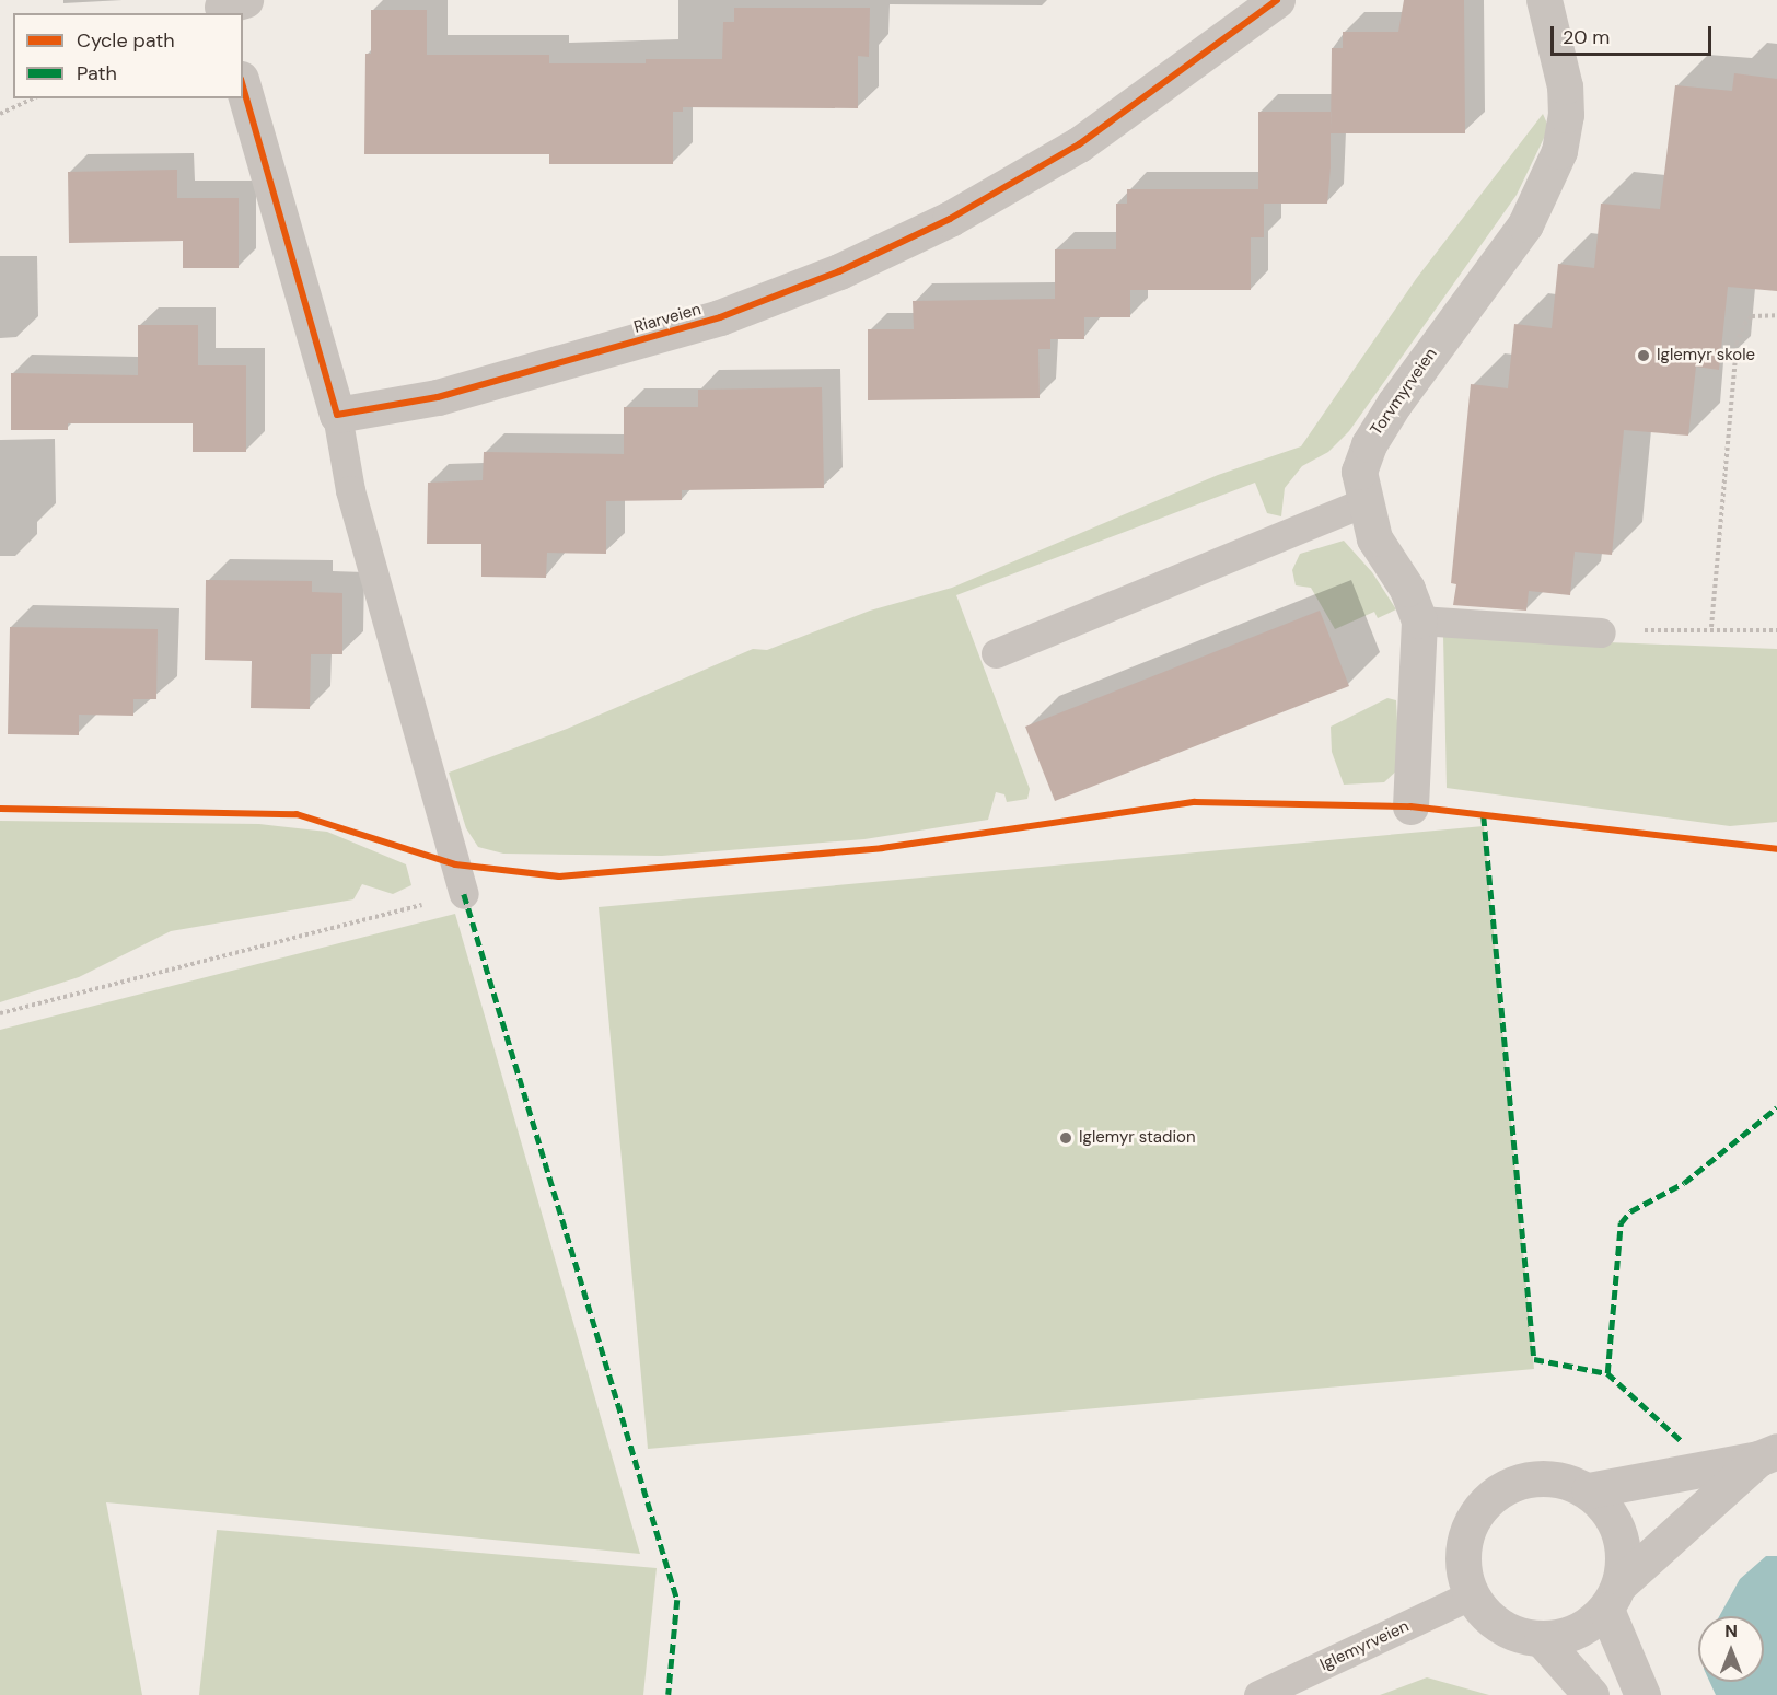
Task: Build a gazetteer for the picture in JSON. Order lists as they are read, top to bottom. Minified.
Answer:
{"streets":{"street":["Riarveien","Torvmyrveien"],"lane":["Iglemyrveien"]},"places":["Iglemyr skole","Iglemyr stadion"],"legend":["Cycle path","Path"],"scale_bar":"20 m","north":"top"}
